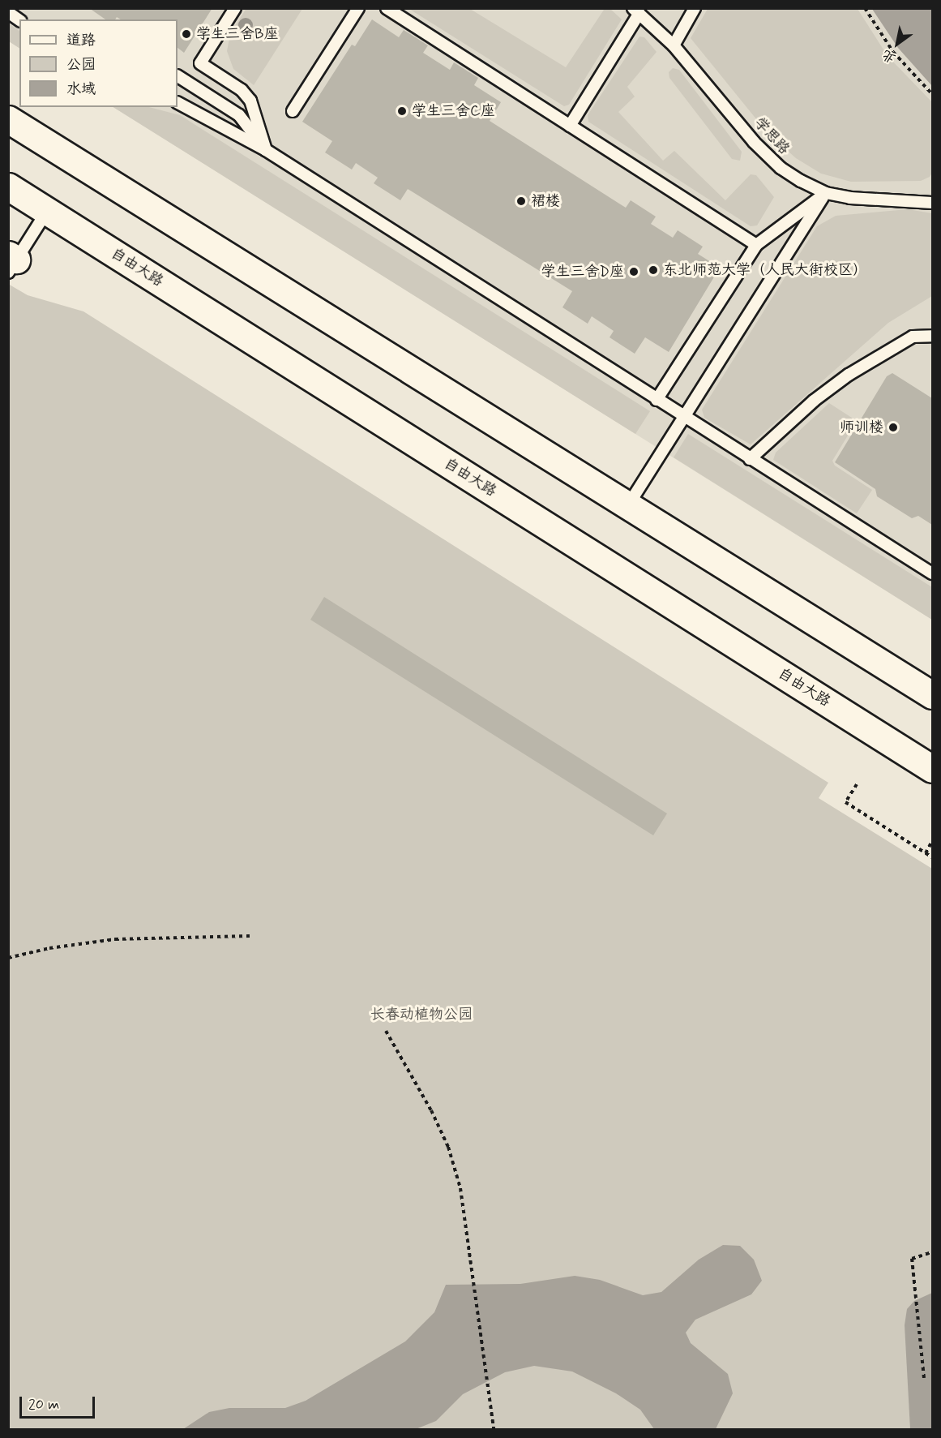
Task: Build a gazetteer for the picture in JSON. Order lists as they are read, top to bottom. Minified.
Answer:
{"streets":{"main road":["自由大路"],"lane":["学思路"]},"parks":["长春动植物公园"],"places":["学生三舍B座","学生三舍C座","裙楼","东北师范大学（人民大街校区）","学生三舍D座","师训楼"],"legend":["道路","公园","水域"],"scale_bar":"20 m","north":"bottom left"}
